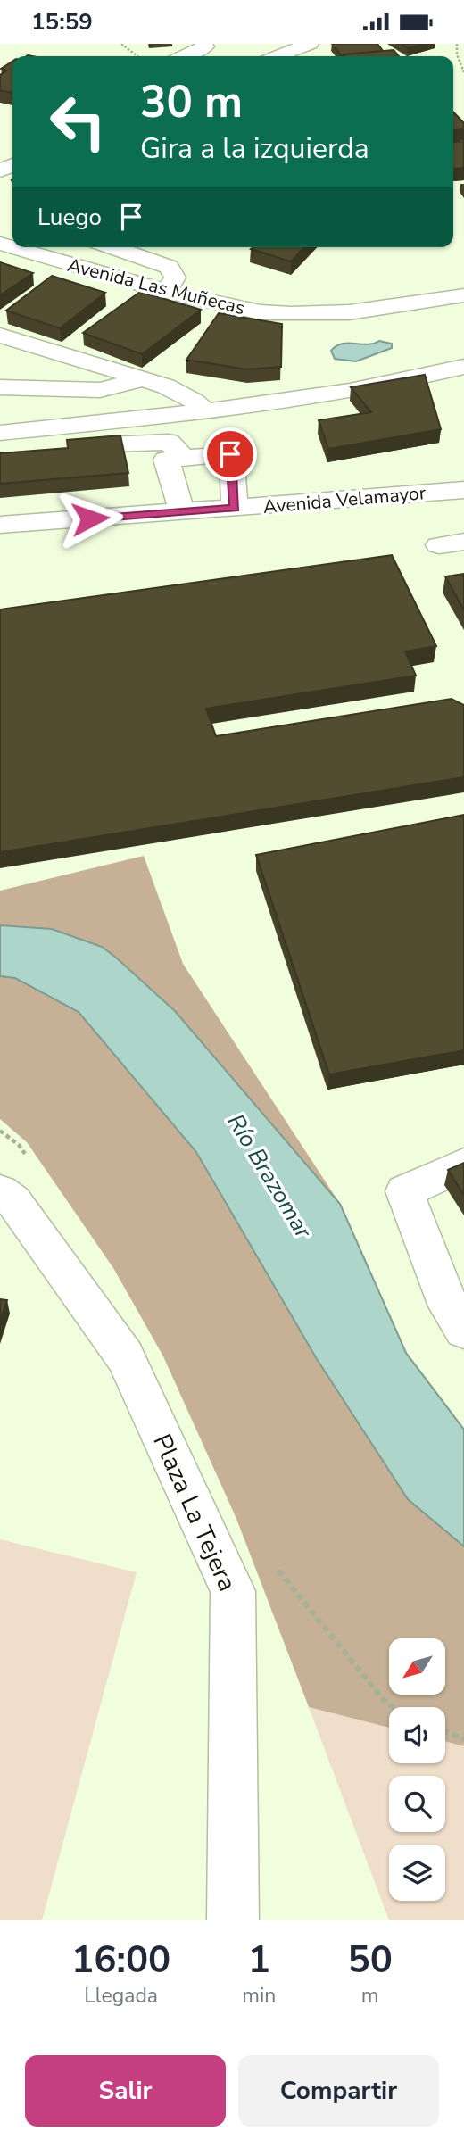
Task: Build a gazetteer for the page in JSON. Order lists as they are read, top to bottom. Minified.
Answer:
{"streets":{"street":["Avenida Las Muñecas","Avenida Velamayor","Plaza La Tejera"]},"water":["Río Brazomar"],"north":"bottom left","page":{"status":"15:59","turn":["30 m","Gira a la izquierda"],"then":"Luego","eta":["16:00","Llegada","1","min","50","m"],"buttons":["Salir","Compartir"]}}
